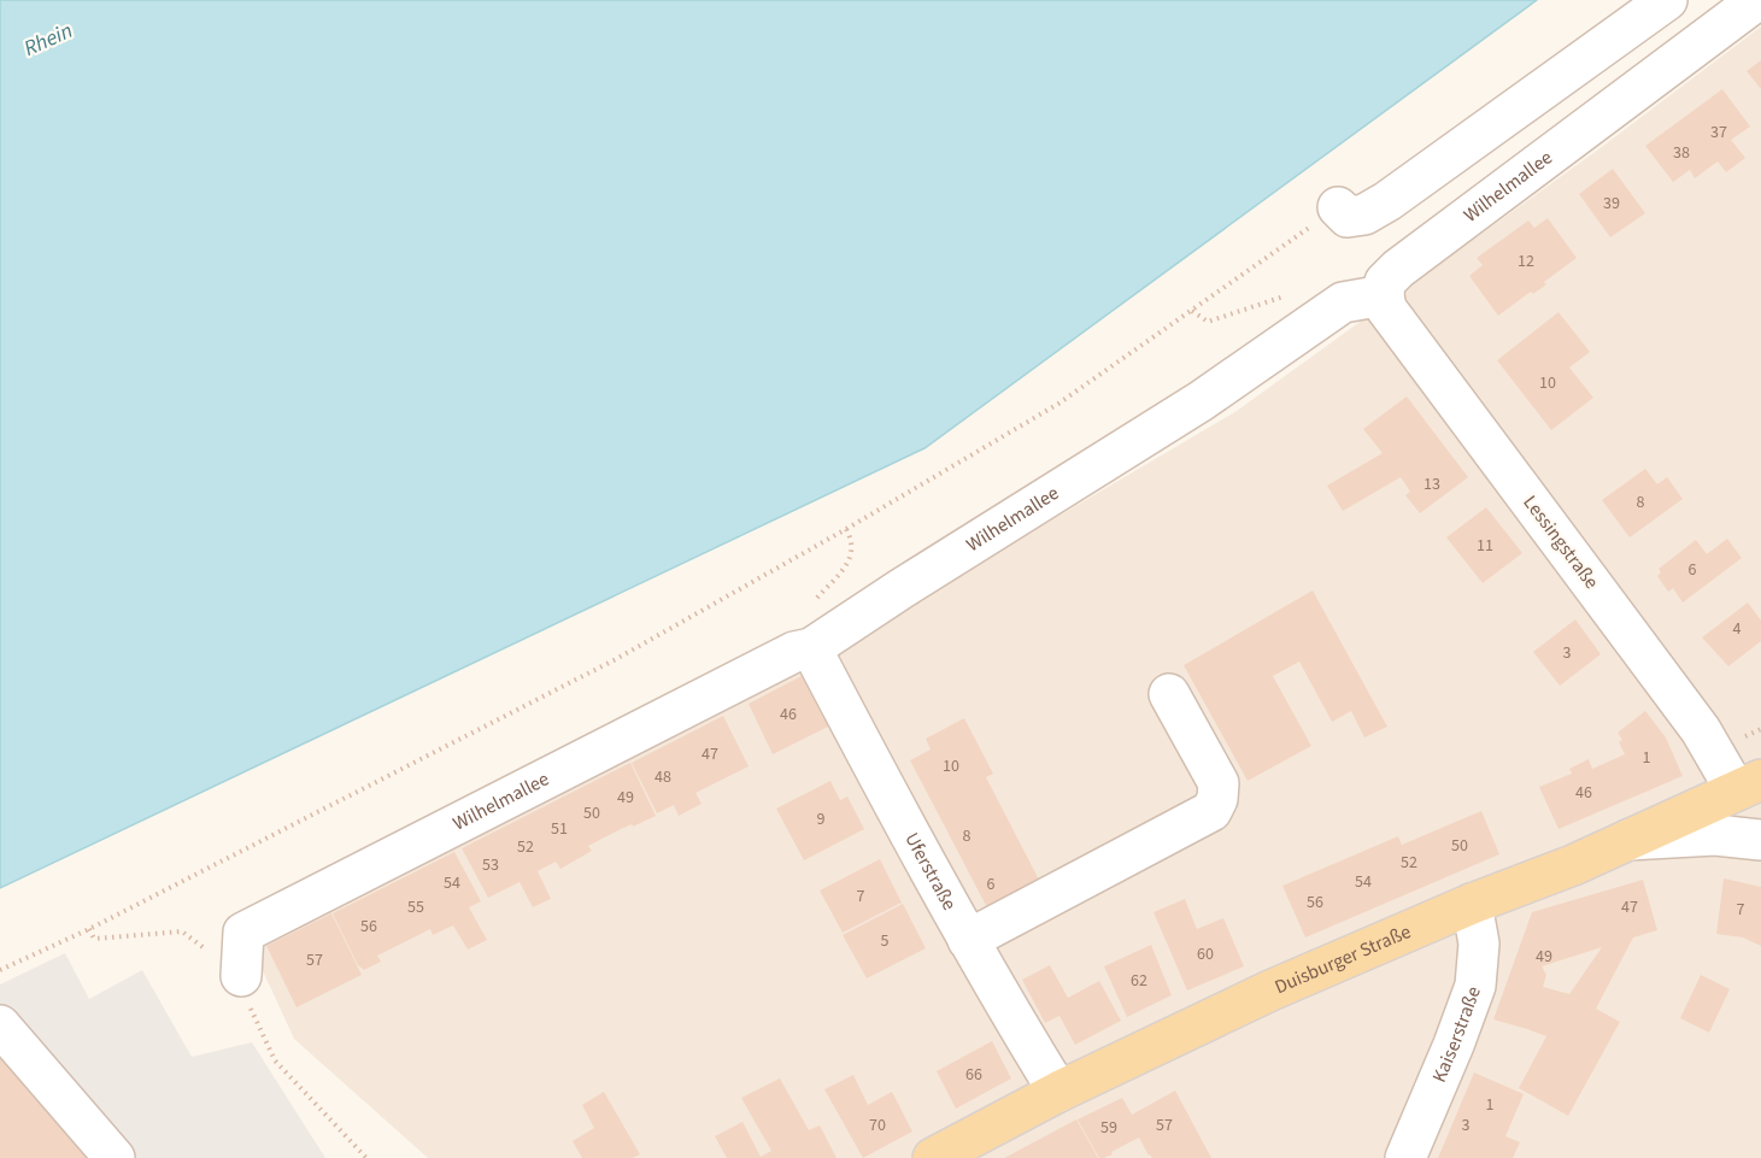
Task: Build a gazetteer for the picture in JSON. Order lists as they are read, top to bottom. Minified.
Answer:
{"streets":{"main road":["Duisburger Straße"],"street":["Wilhelmallee","Lessingstraße","Uferstraße","Kaiserstraße"]},"crossings":[["Wilhelmallee","Lessingstraße"],["Wilhelmallee","Uferstraße"],["Lessingstraße","Duisburger Straße"],["Uferstraße","Duisburger Straße"],["Duisburger Straße","Kaiserstraße"]],"water":["Rhein"],"house_numbers":["37","38","39","12","10","13","8","11","6","4","3","46","47","1","10","48","46","49","50","9","51","8","50","52","52","53","54","54","6","7","56","55","47","7","56","5","60","49","57","62","66","1","70","57","3","59"]}
